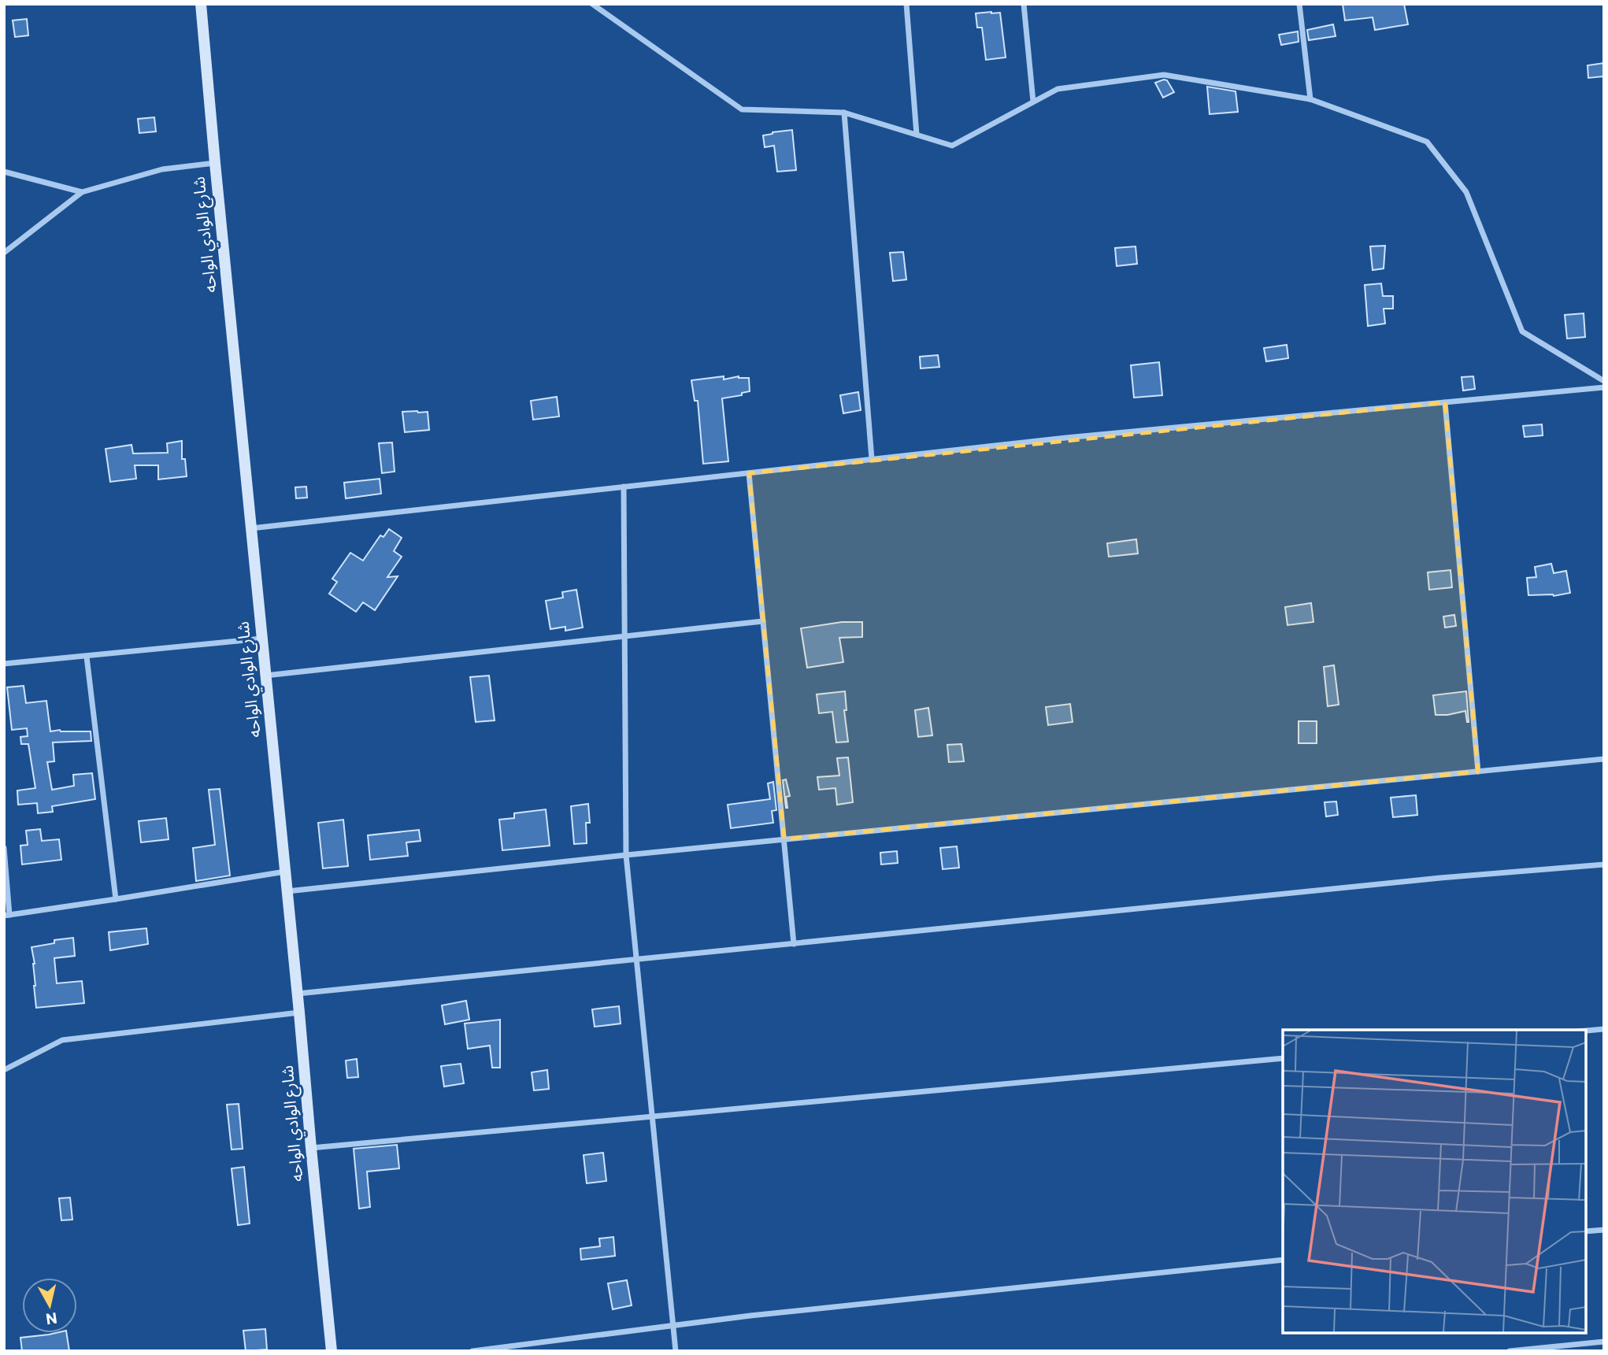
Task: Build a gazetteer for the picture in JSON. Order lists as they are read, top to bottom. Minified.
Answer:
{"streets":{"main road":["شارع الوادي الواحه"]},"north":"bottom"}
